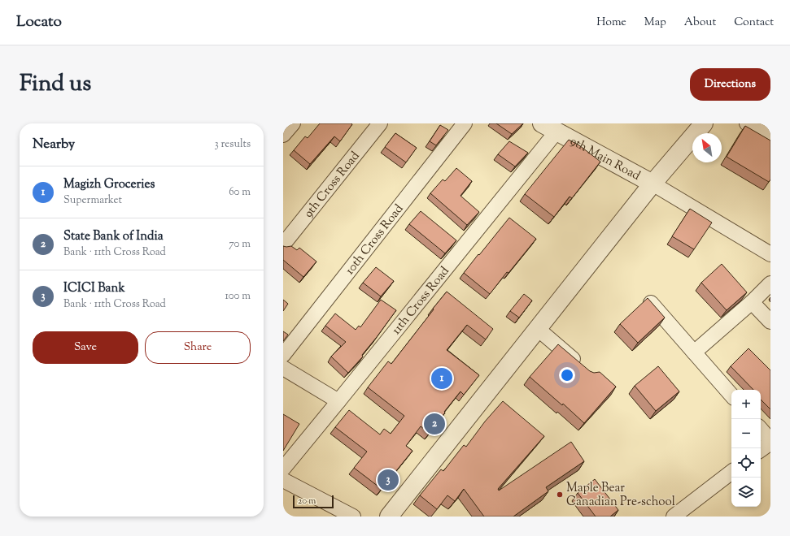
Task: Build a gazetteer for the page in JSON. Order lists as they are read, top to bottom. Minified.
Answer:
{"streets":{"street":["9th Main Road","9th Cross Road","10th Cross Road","11th Cross Road"]},"crossings":[["9th Main Road","11th Cross Road"]],"places":["Maple Bear Canadian Pre-school"],"scale_bar":"20 m","north":"top left","page":{"header":"Locato","nav":["Home","Map","About","Contact"],"title":"Find us","buttons":["Directions",["Save","Share"]],"heading":["Nearby","3 results"],"list":[{"mark":"1","name":"Magizh Groceries","note":"Supermarket","value":"60 m"},{"mark":"2","name":"State Bank of India","note":"Bank · 11th Cross Road","value":"70 m"},{"mark":"3","name":"ICICI Bank","note":"Bank · 11th Cross Road","value":"100 m"}],"pins":["1","2","3"],"map_buttons":["+","−"],"scale":"20 m"}}
